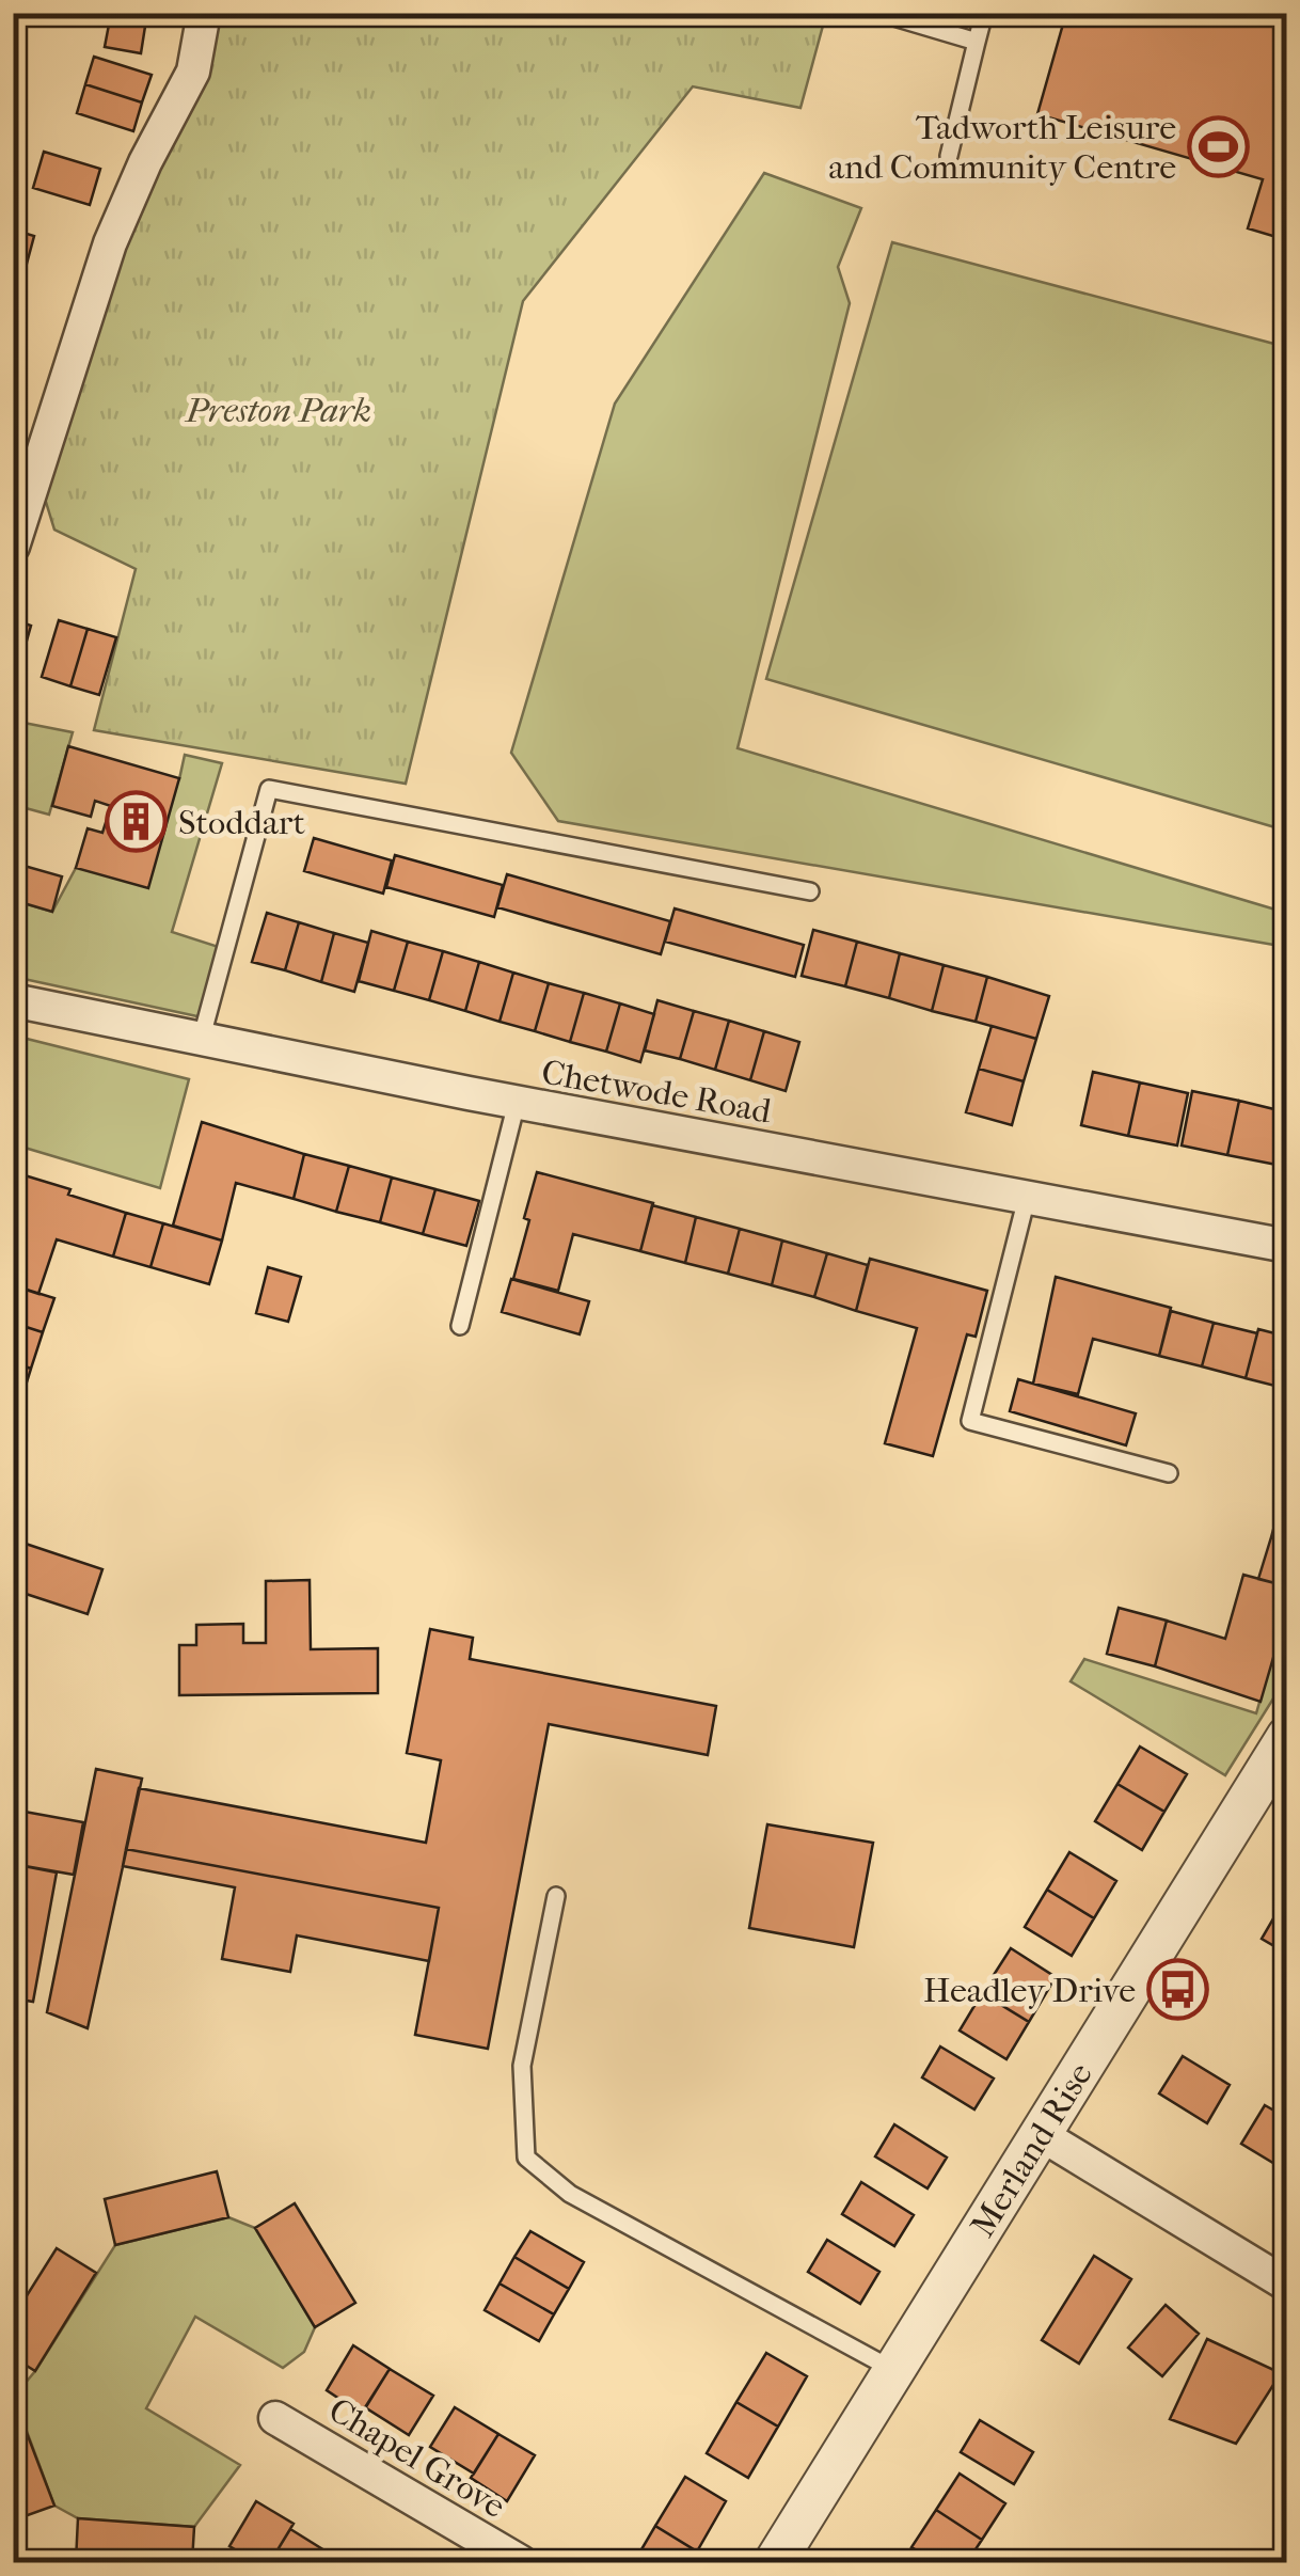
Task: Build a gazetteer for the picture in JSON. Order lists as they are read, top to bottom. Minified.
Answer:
{"streets":{"street":["Chetwode Road","Merland Rise","Chapel Grove"]},"parks":["Preston Park"],"places":{"sports":["Tadworth Leisure and Community Centre"],"building":["Stoddart"],"bus stop":["Headley Drive"]}}
